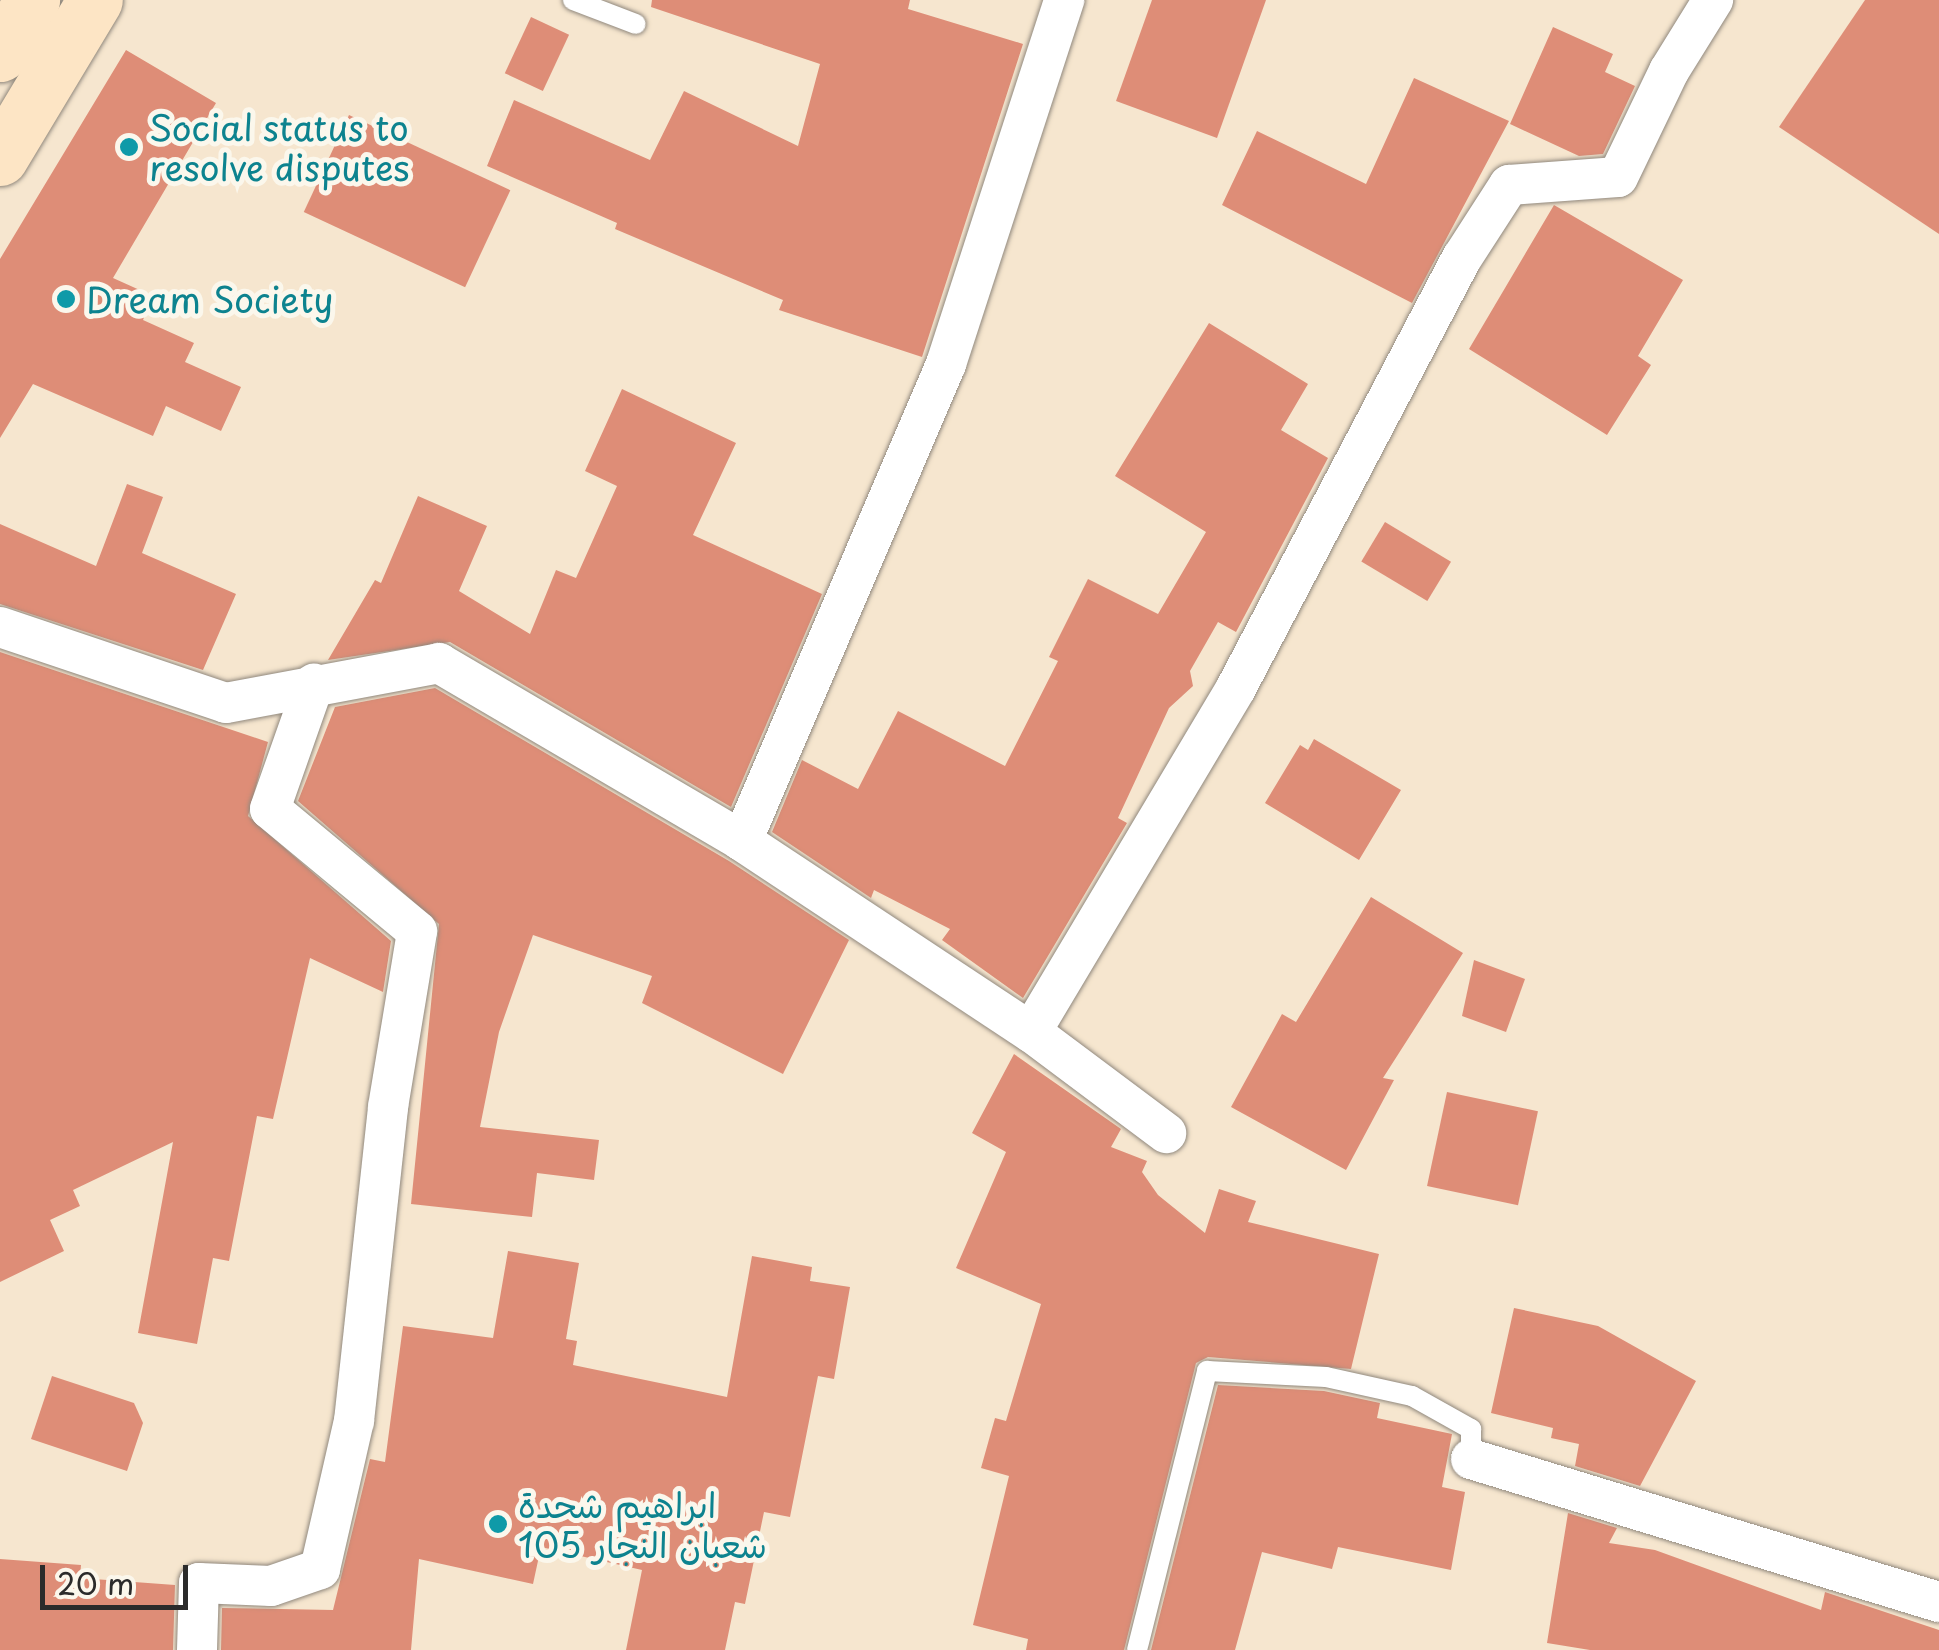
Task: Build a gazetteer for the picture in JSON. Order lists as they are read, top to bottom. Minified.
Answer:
{"places":["Social status to resolve disputes","Dream Society","ابراهيم شحدة شعبان النجار 105"],"scale_bar":"20 m"}
